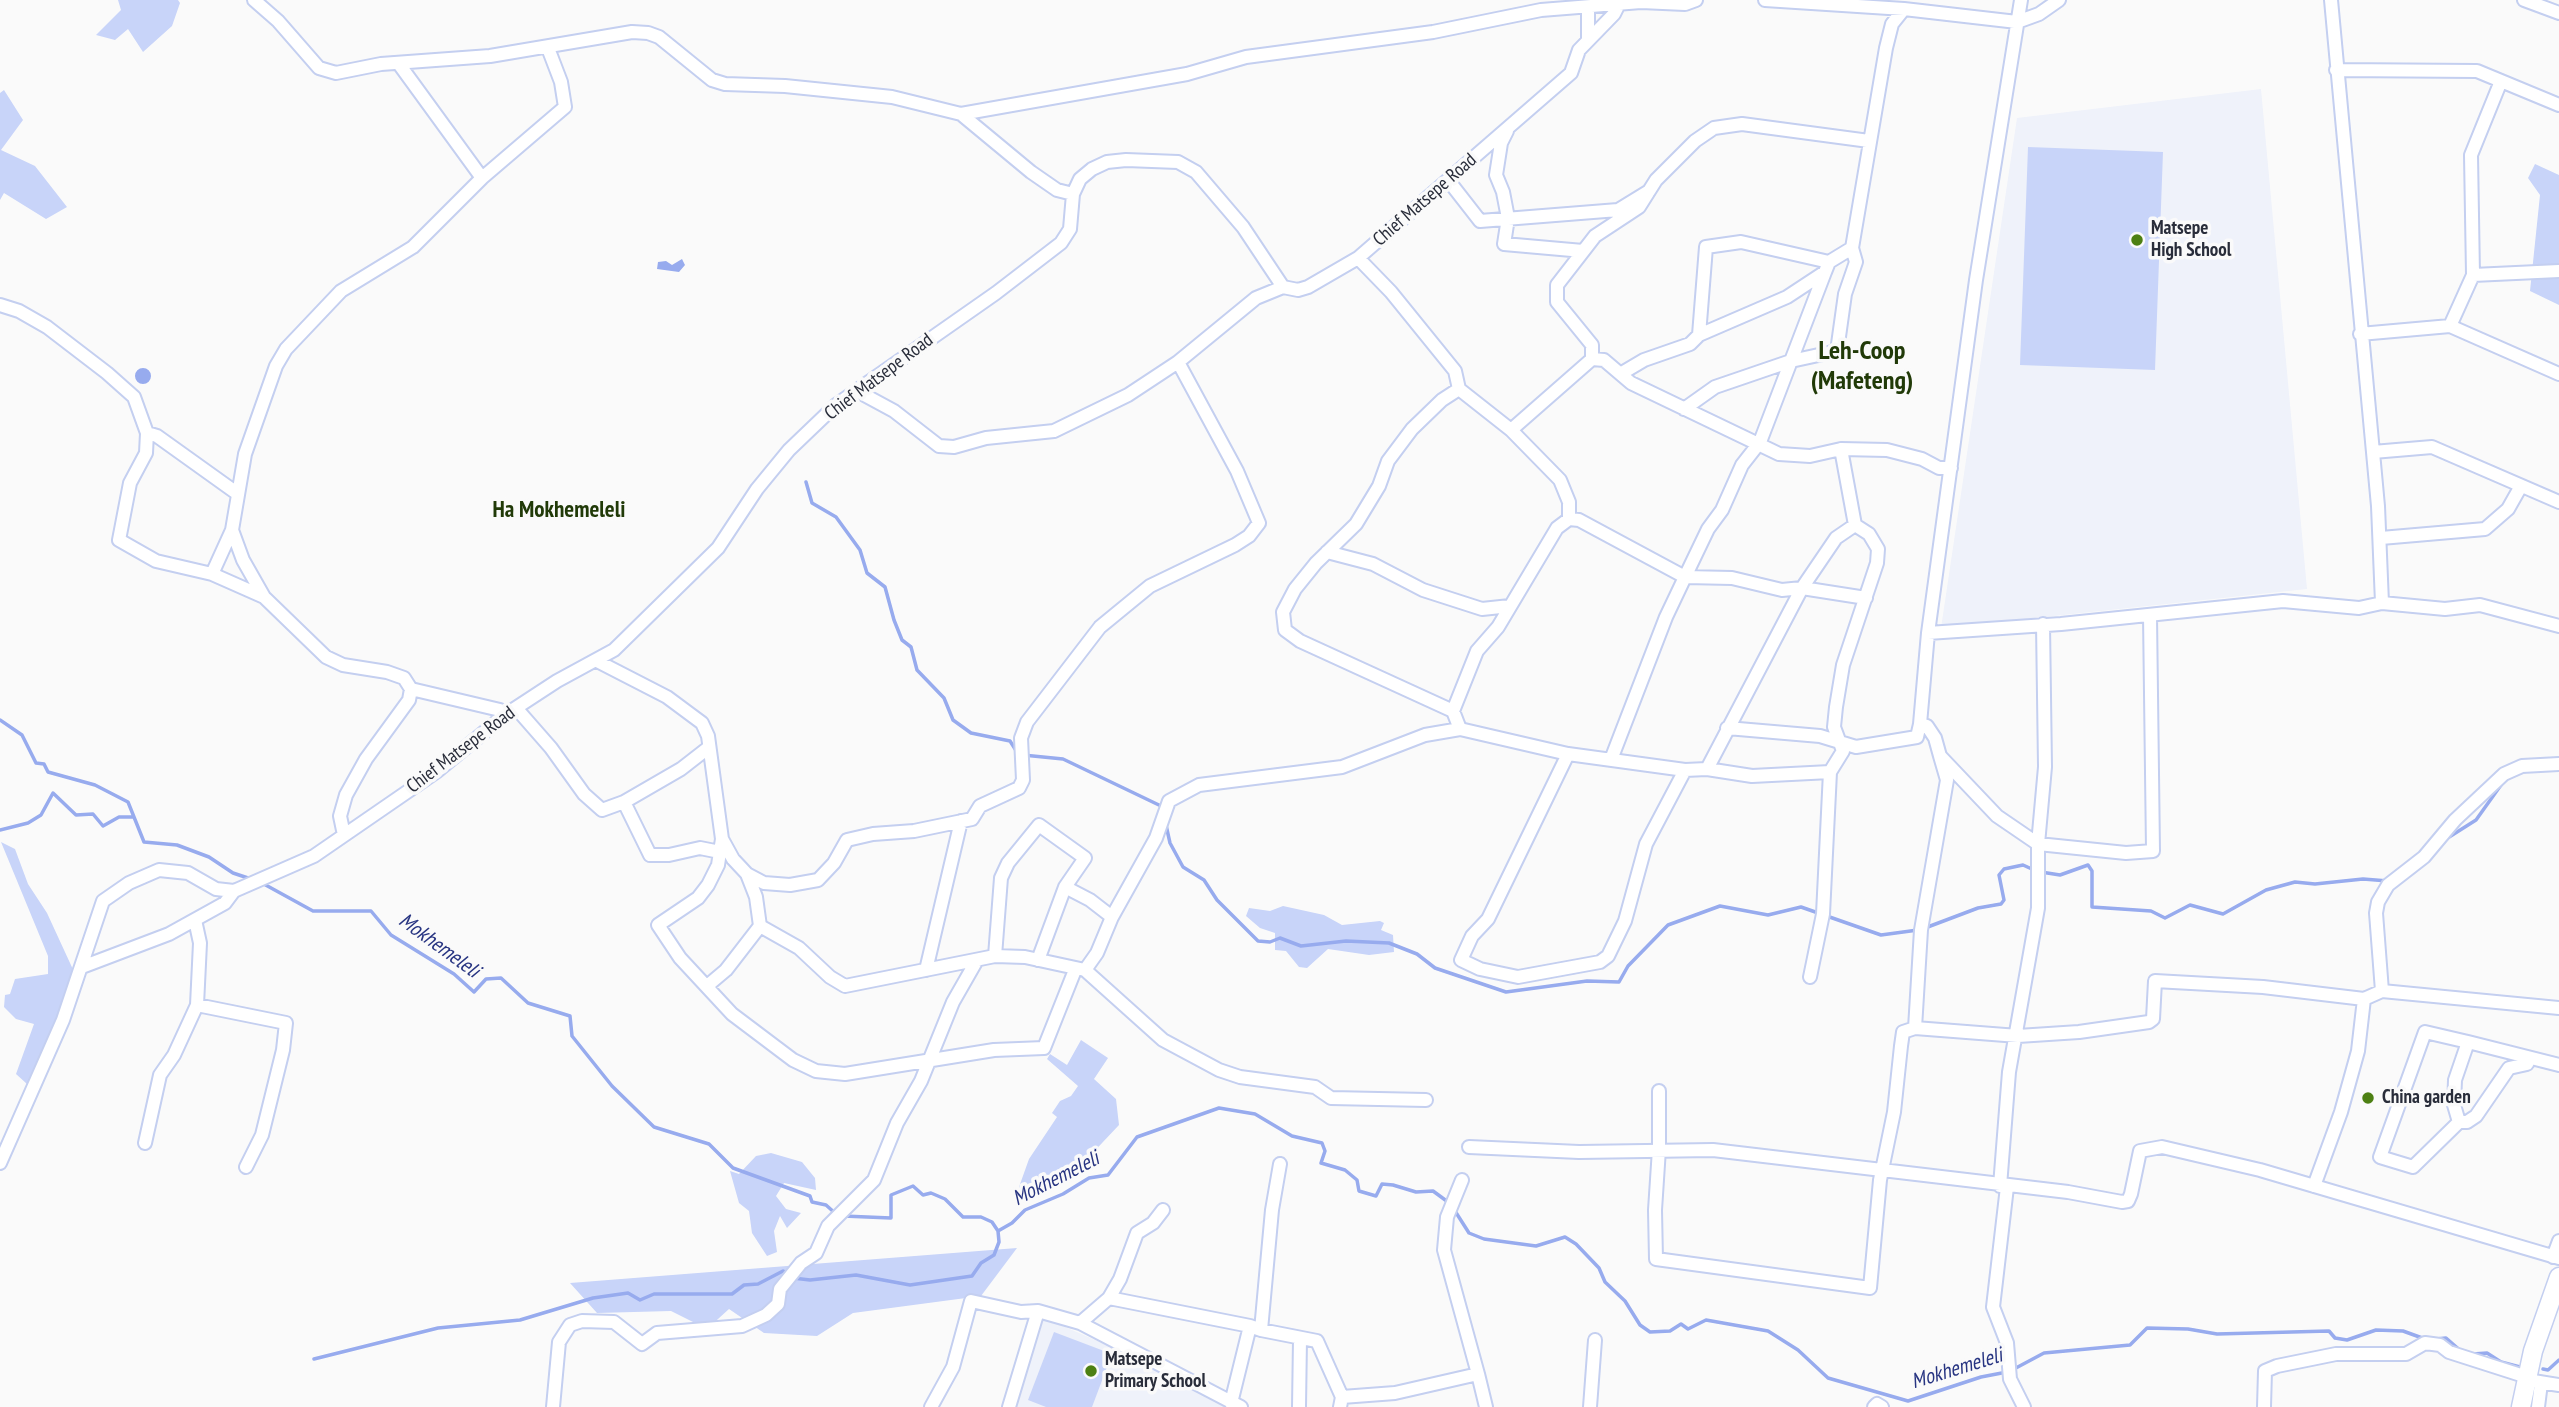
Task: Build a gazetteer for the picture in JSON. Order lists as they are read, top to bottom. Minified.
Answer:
{"streets":{"street":["Chief Matsepe Road"]},"districts":["Leh-Coop (Mafeteng)","Ha Mokhemeleli"],"water":["Mokhemeleli"],"places":["Matsepe High School","China garden","Matsepe Primary School"]}
